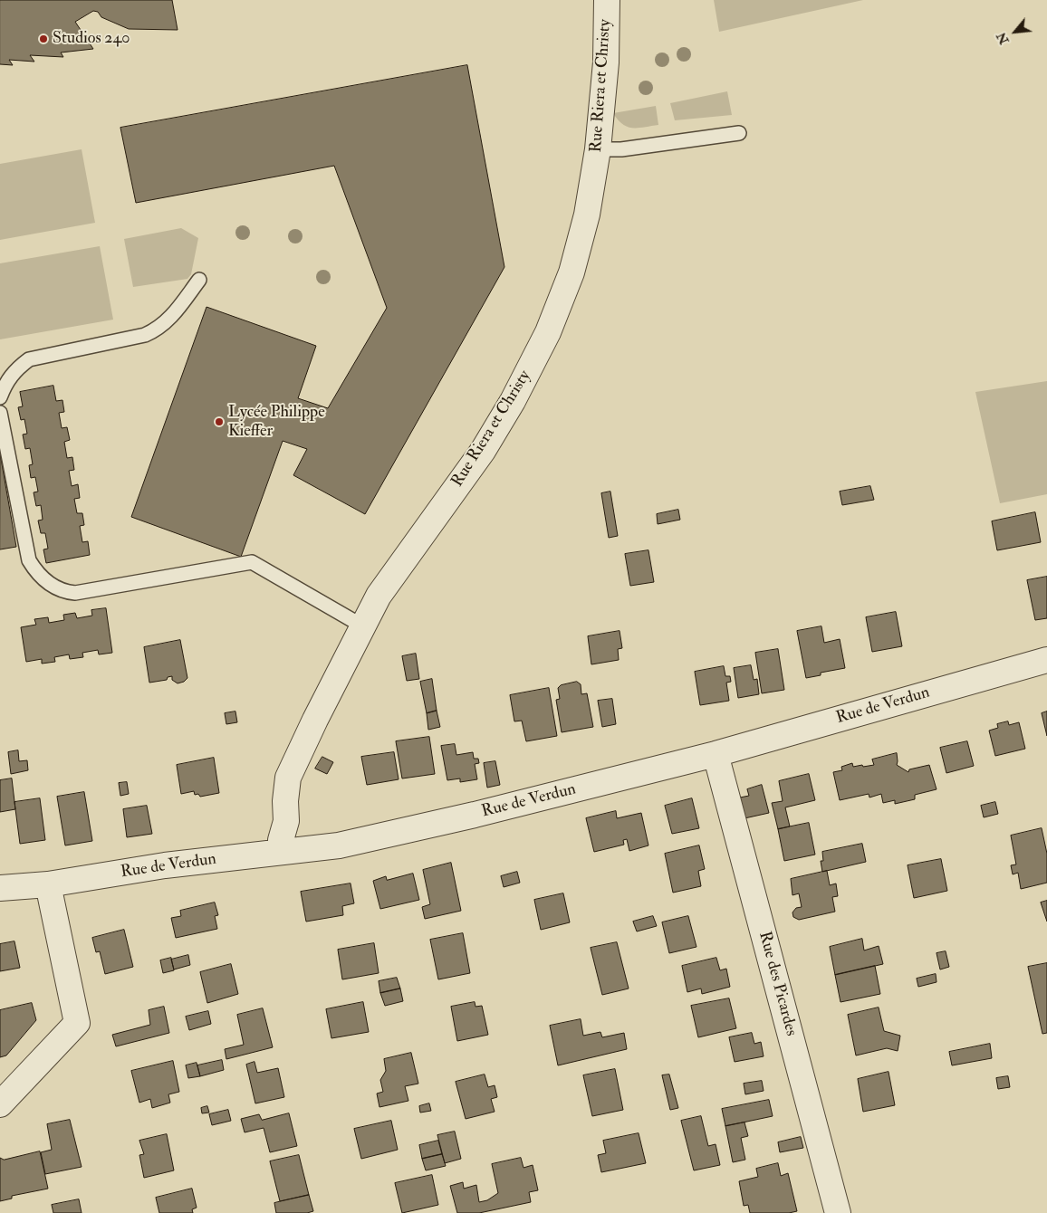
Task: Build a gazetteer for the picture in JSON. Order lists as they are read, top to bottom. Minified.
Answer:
{"streets":{"street":["Rue Riera et Christy","Rue de Verdun","Rue des Picardes"]},"crossings":[["Rue Riera et Christy","Rue de Verdun"],["Rue de Verdun","Rue des Picardes"]],"places":["Studios 240","Lycée Philippe Kieffer"],"north":"bottom left"}
